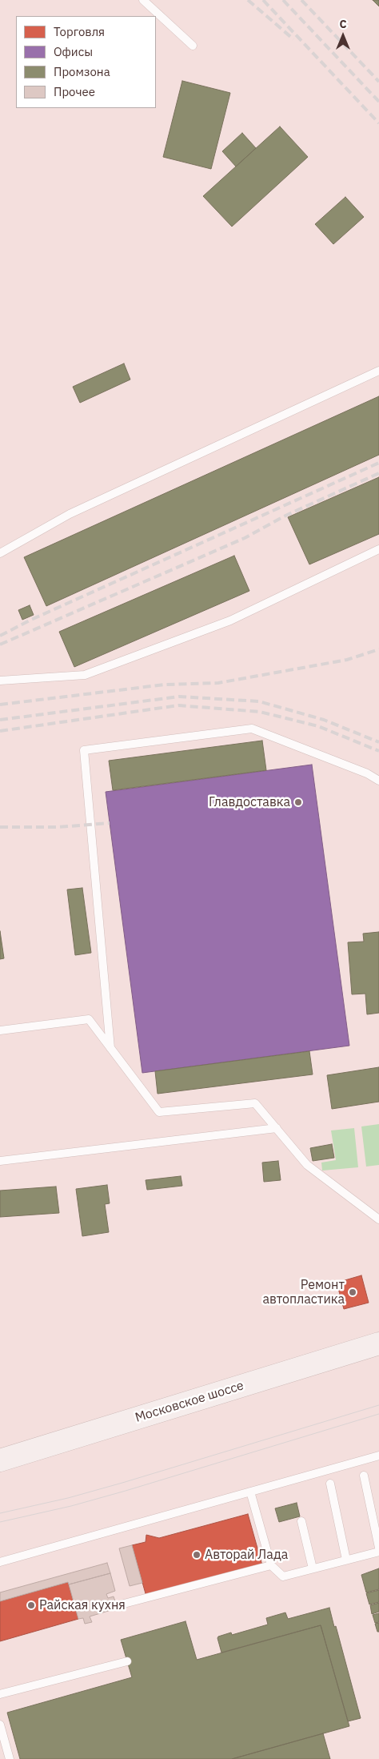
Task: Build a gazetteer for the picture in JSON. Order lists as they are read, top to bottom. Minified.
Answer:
{"streets":{"main road":["Московское шоссе"]},"places":["Главдоставка","Ремонт автопластика","Авторай Лада","Райская кухня"],"legend":["Торговля","Офисы","Промзона","Прочее"],"north":"top"}
